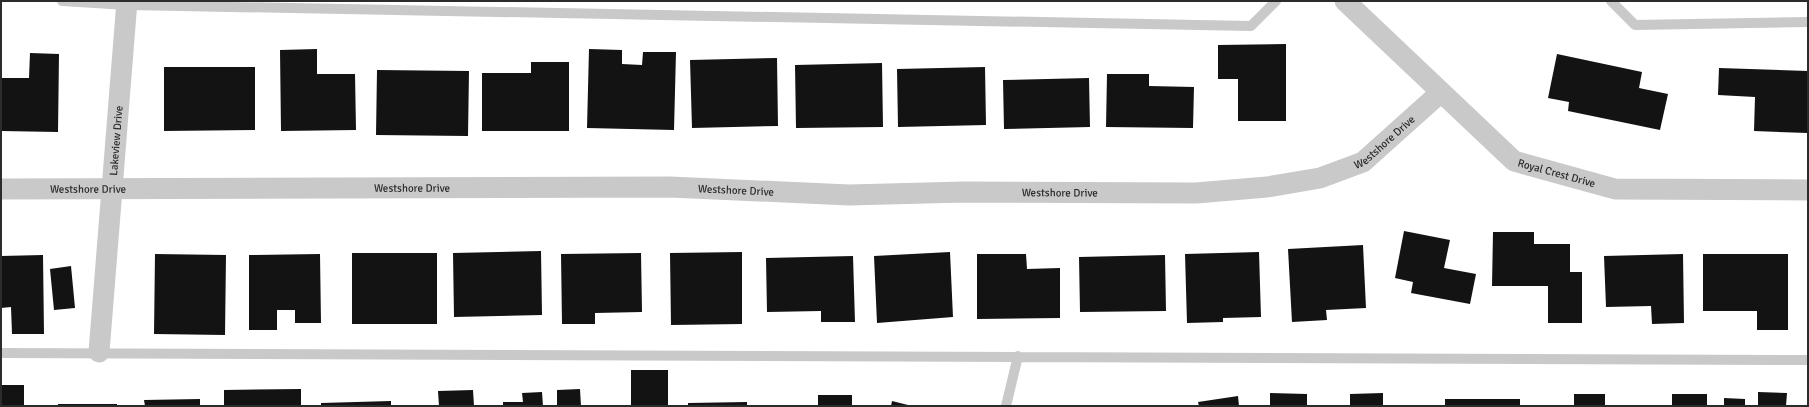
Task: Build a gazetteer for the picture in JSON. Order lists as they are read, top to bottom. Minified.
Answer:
{"streets":{"street":["Lakeview Drive","Westshore Drive","Royal Crest Drive"]},"crossings":[["Lakeview Drive","Westshore Drive"],["Westshore Drive","Royal Crest Drive"]]}
